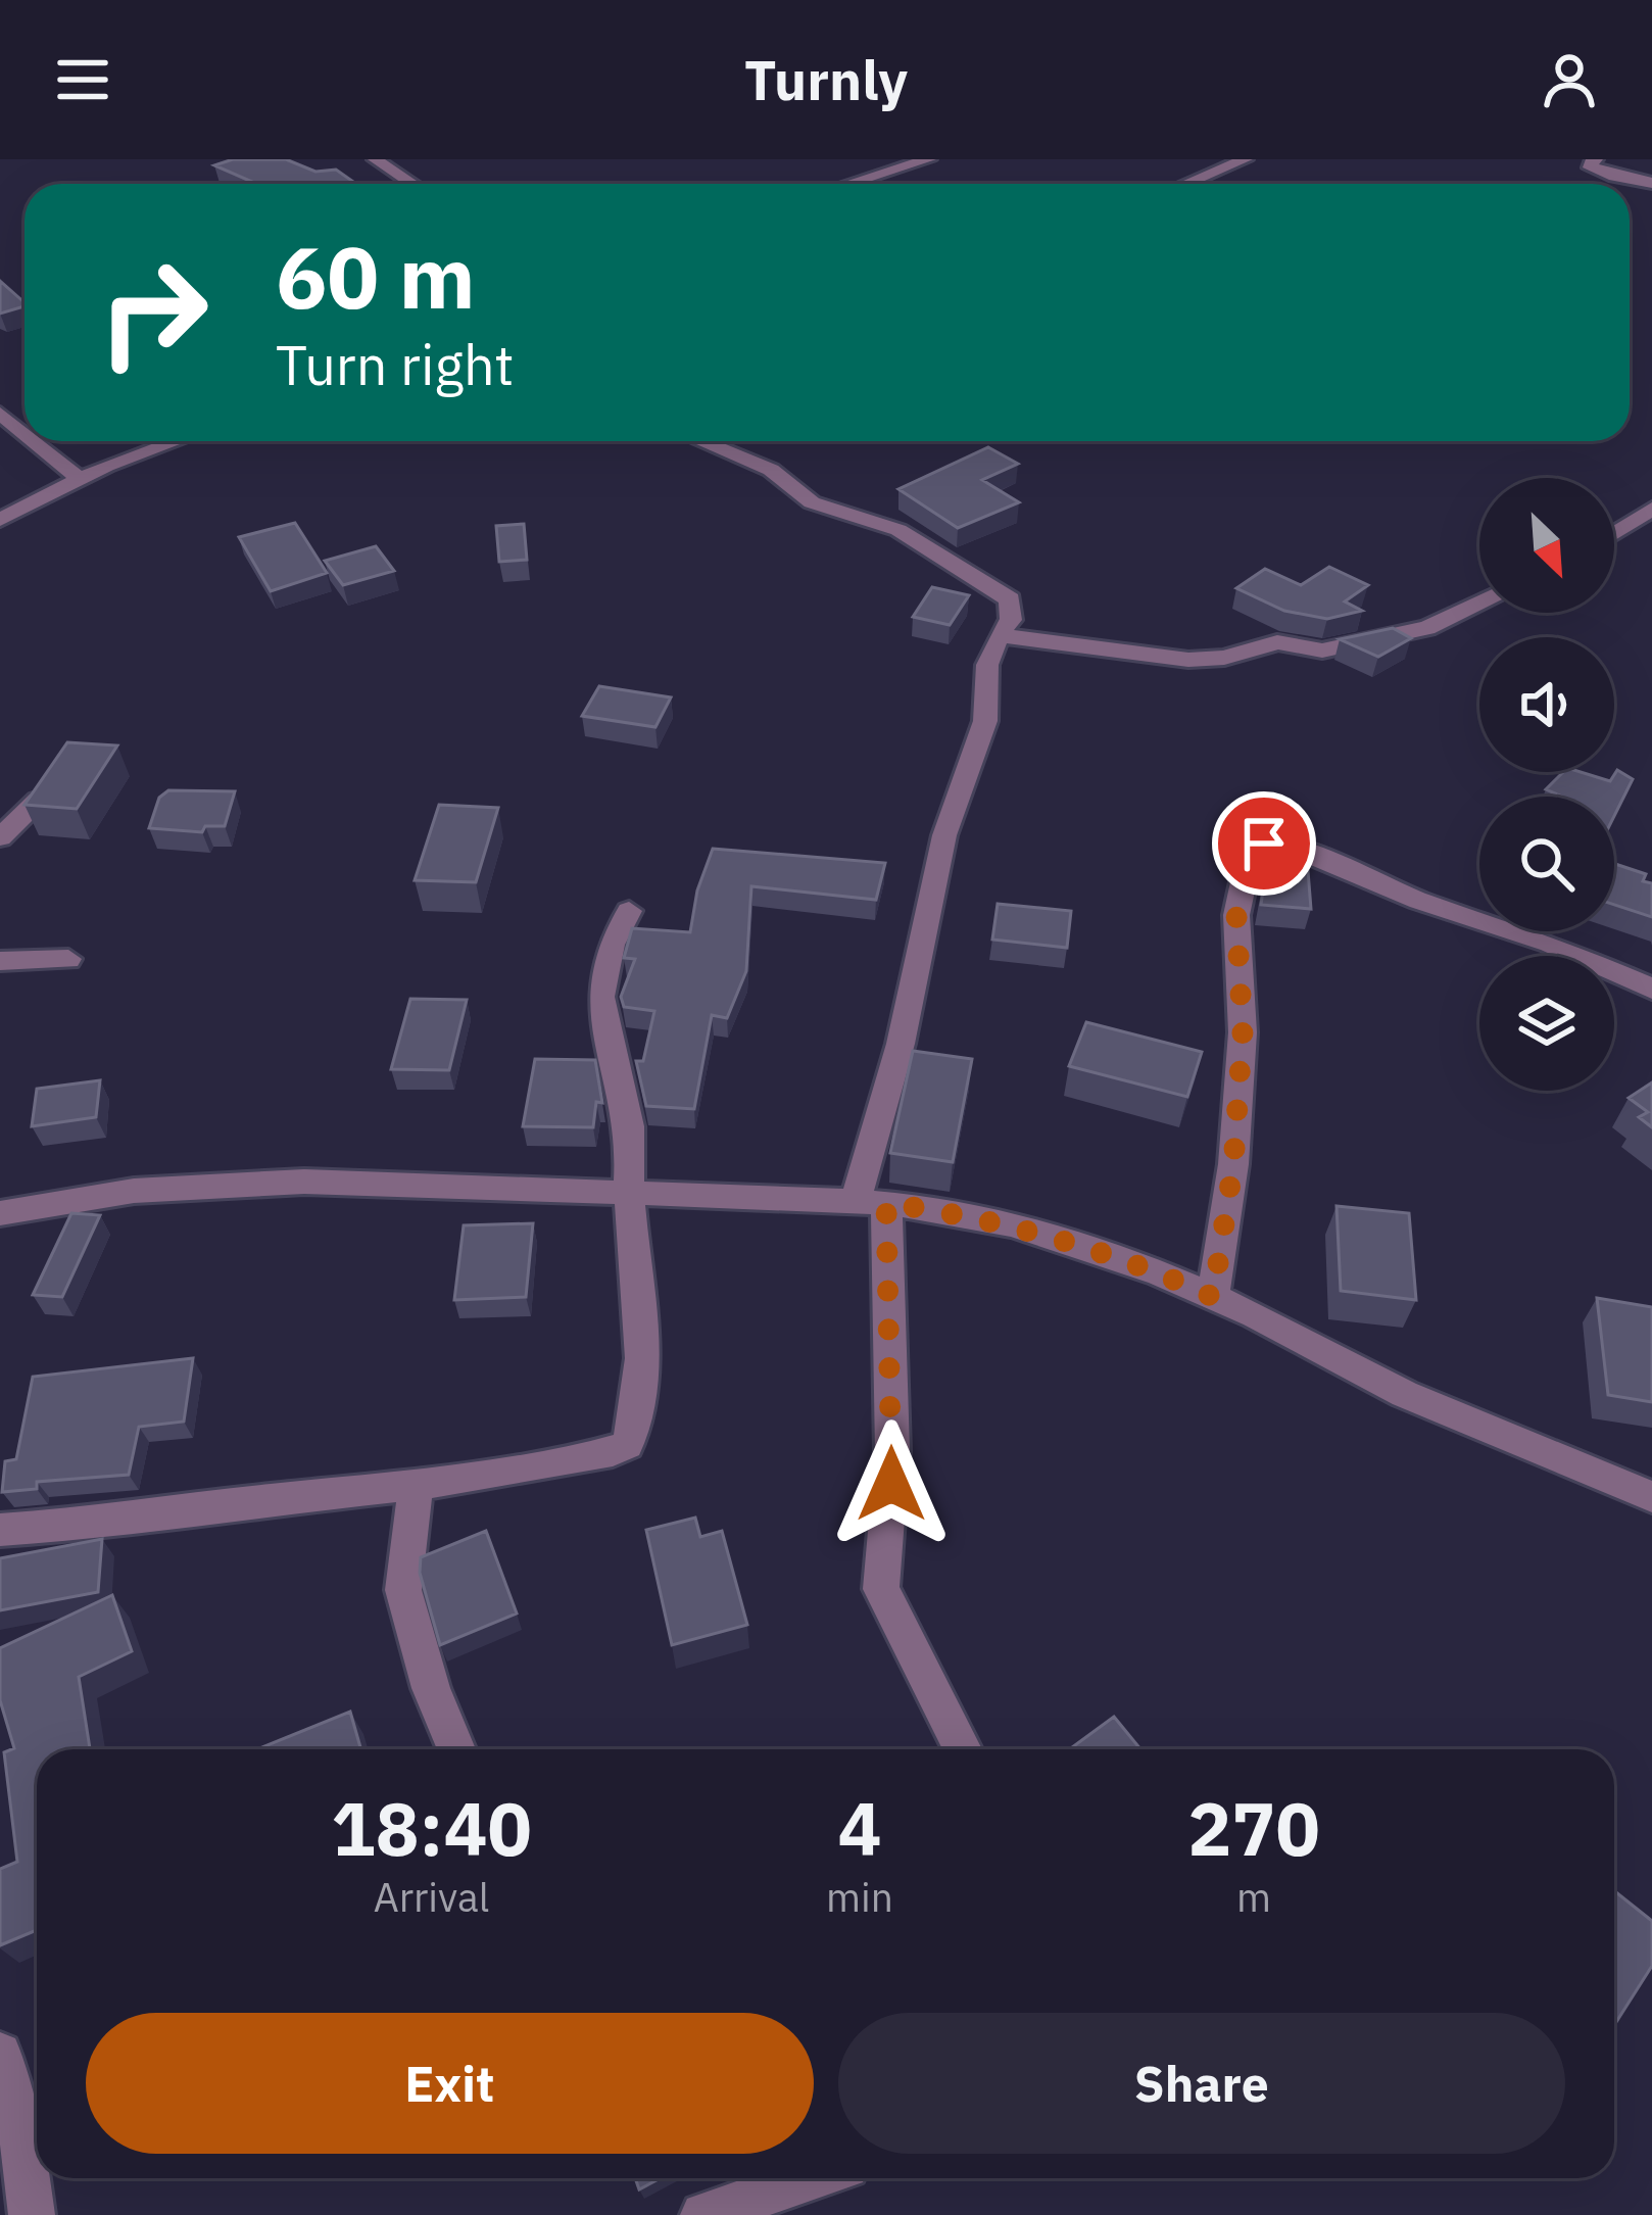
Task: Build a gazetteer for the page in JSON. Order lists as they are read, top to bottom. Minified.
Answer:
{"north":"bottom right","page":{"header":"Turnly","turn":["60 m","Turn right"],"eta":["18:40","Arrival","4","min","270","m"],"buttons":["Exit","Share"]}}
